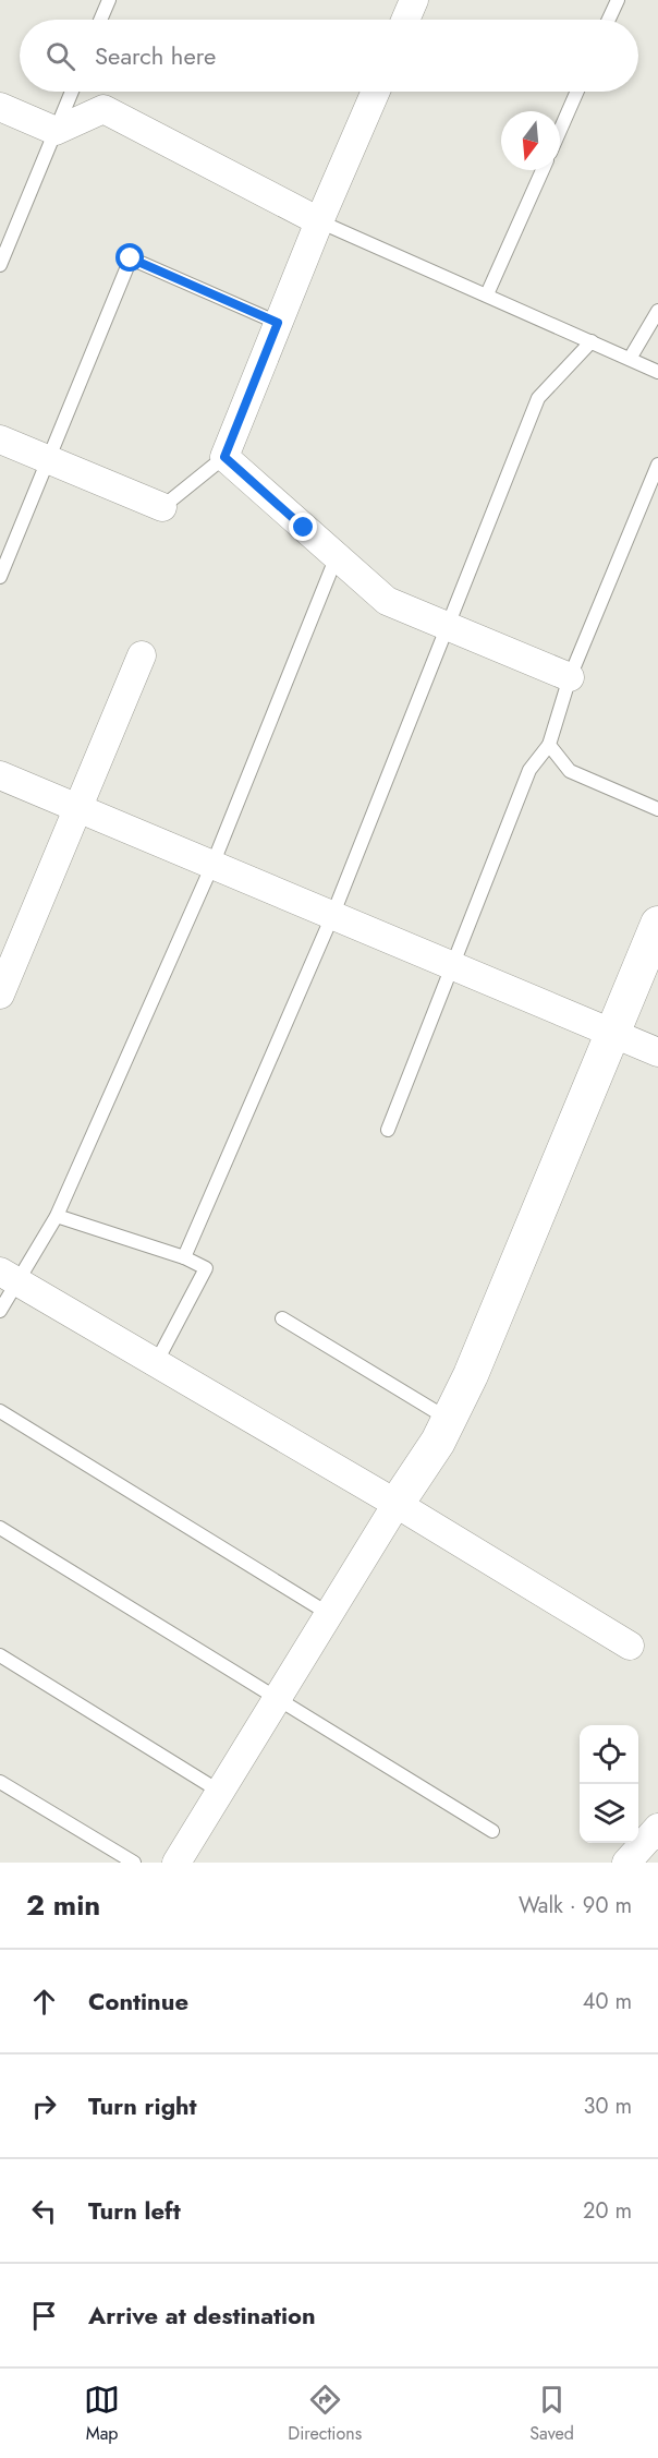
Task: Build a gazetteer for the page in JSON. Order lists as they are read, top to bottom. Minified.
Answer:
{"north":"bottom","page":{"search":"Search here","heading":["2 min","Walk · 90 m"],"list":[["Continue","40 m"],["Turn right","30 m"],["Turn left","20 m"],"Arrive at destination"],"nav":["Map","Directions","Saved"]}}
